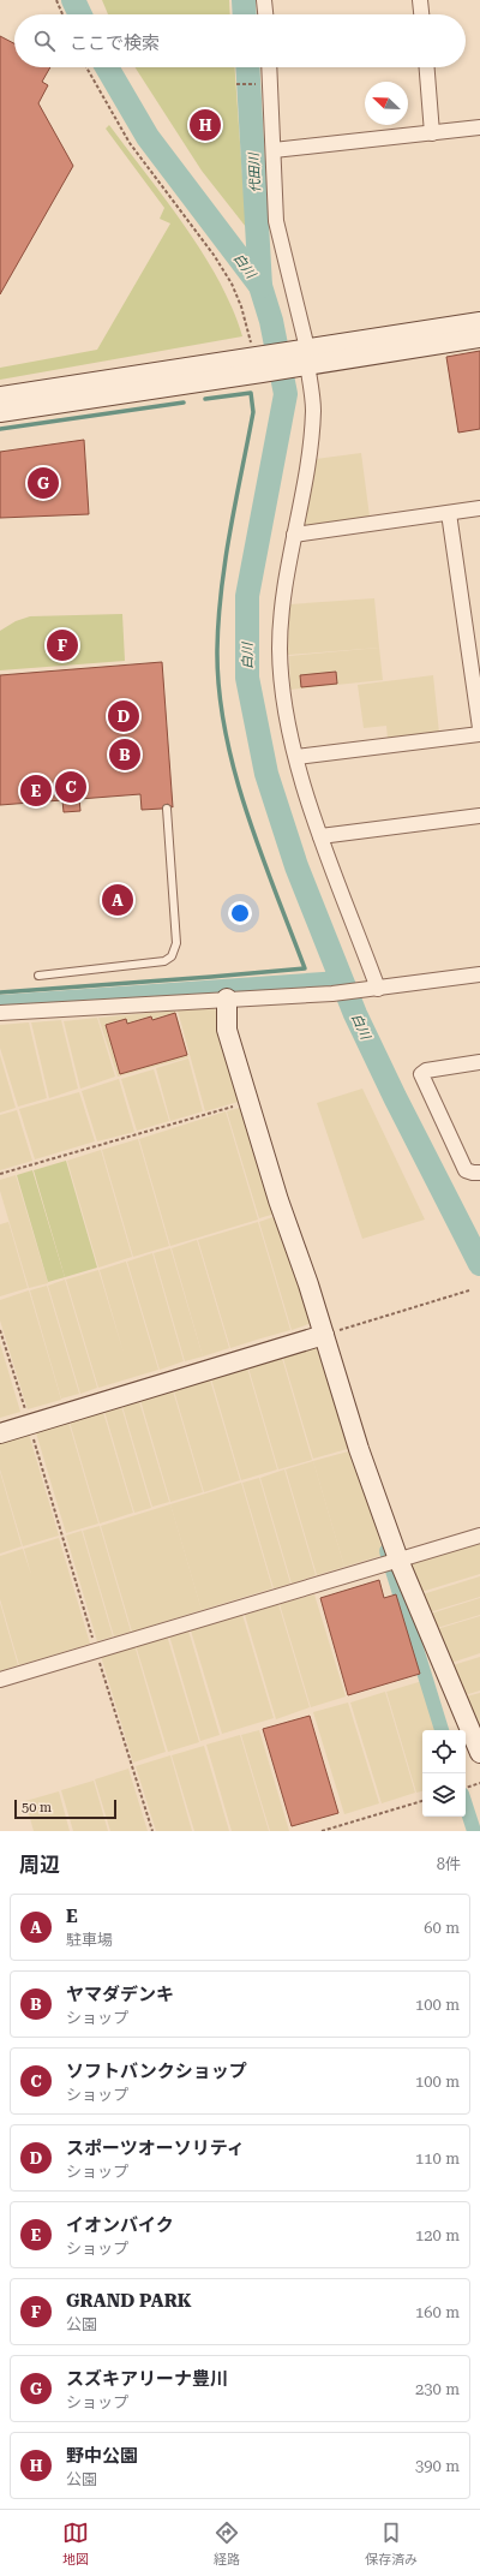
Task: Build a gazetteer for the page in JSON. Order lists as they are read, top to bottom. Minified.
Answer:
{"water":["代田川","白川"],"scale_bar":"50 m","north":"top left","page":{"search":"ここで検索","pins":["H","G","F","D","B","C","E","A"],"scale":"50 m","heading":["周辺","8件"],"list":[{"mark":"A","name":"E","note":"駐車場","value":"60 m"},{"mark":"B","name":"ヤマダデンキ","note":"ショップ","value":"100 m"},{"mark":"C","name":"ソフトバンクショップ","note":"ショップ","value":"100 m"},{"mark":"D","name":"スポーツオーソリティ","note":"ショップ","value":"110 m"},{"mark":"E","name":"イオンバイク","note":"ショップ","value":"120 m"},{"mark":"F","name":"GRAND PARK","note":"公園","value":"160 m"},{"mark":"G","name":"スズキアリーナ豊川","note":"ショップ","value":"230 m"},{"mark":"H","name":"野中公園","note":"公園","value":"390 m"}],"nav":["地図","経路","保存済み"]}}
